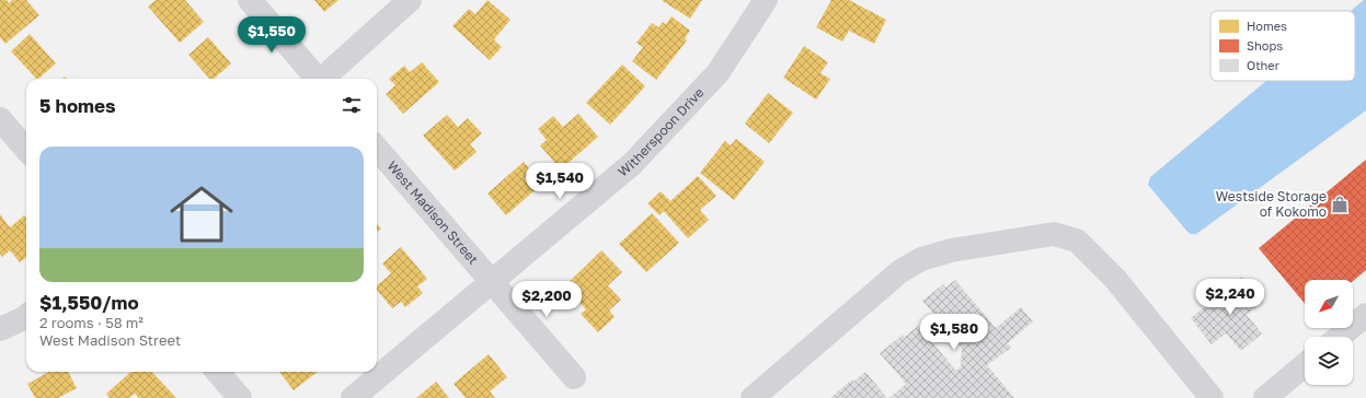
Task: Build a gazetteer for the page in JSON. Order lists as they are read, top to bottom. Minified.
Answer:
{"streets":{"street":["Witherspoon Drive","West Madison Street"]},"crossings":[["Witherspoon Drive","West Madison Street"]],"places":{"shop":["Westside Storage of Kokomo"]},"legend":["Homes","Shops","Other"],"north":"bottom left","page":{"price":["$1,550","$1,540","$2,240","$2,200","$1,580"],"heading":"5 homes","list":[{"name":"$1,550/mo","note":"2 rooms · 58 m² · West Madison Street"}]}}
